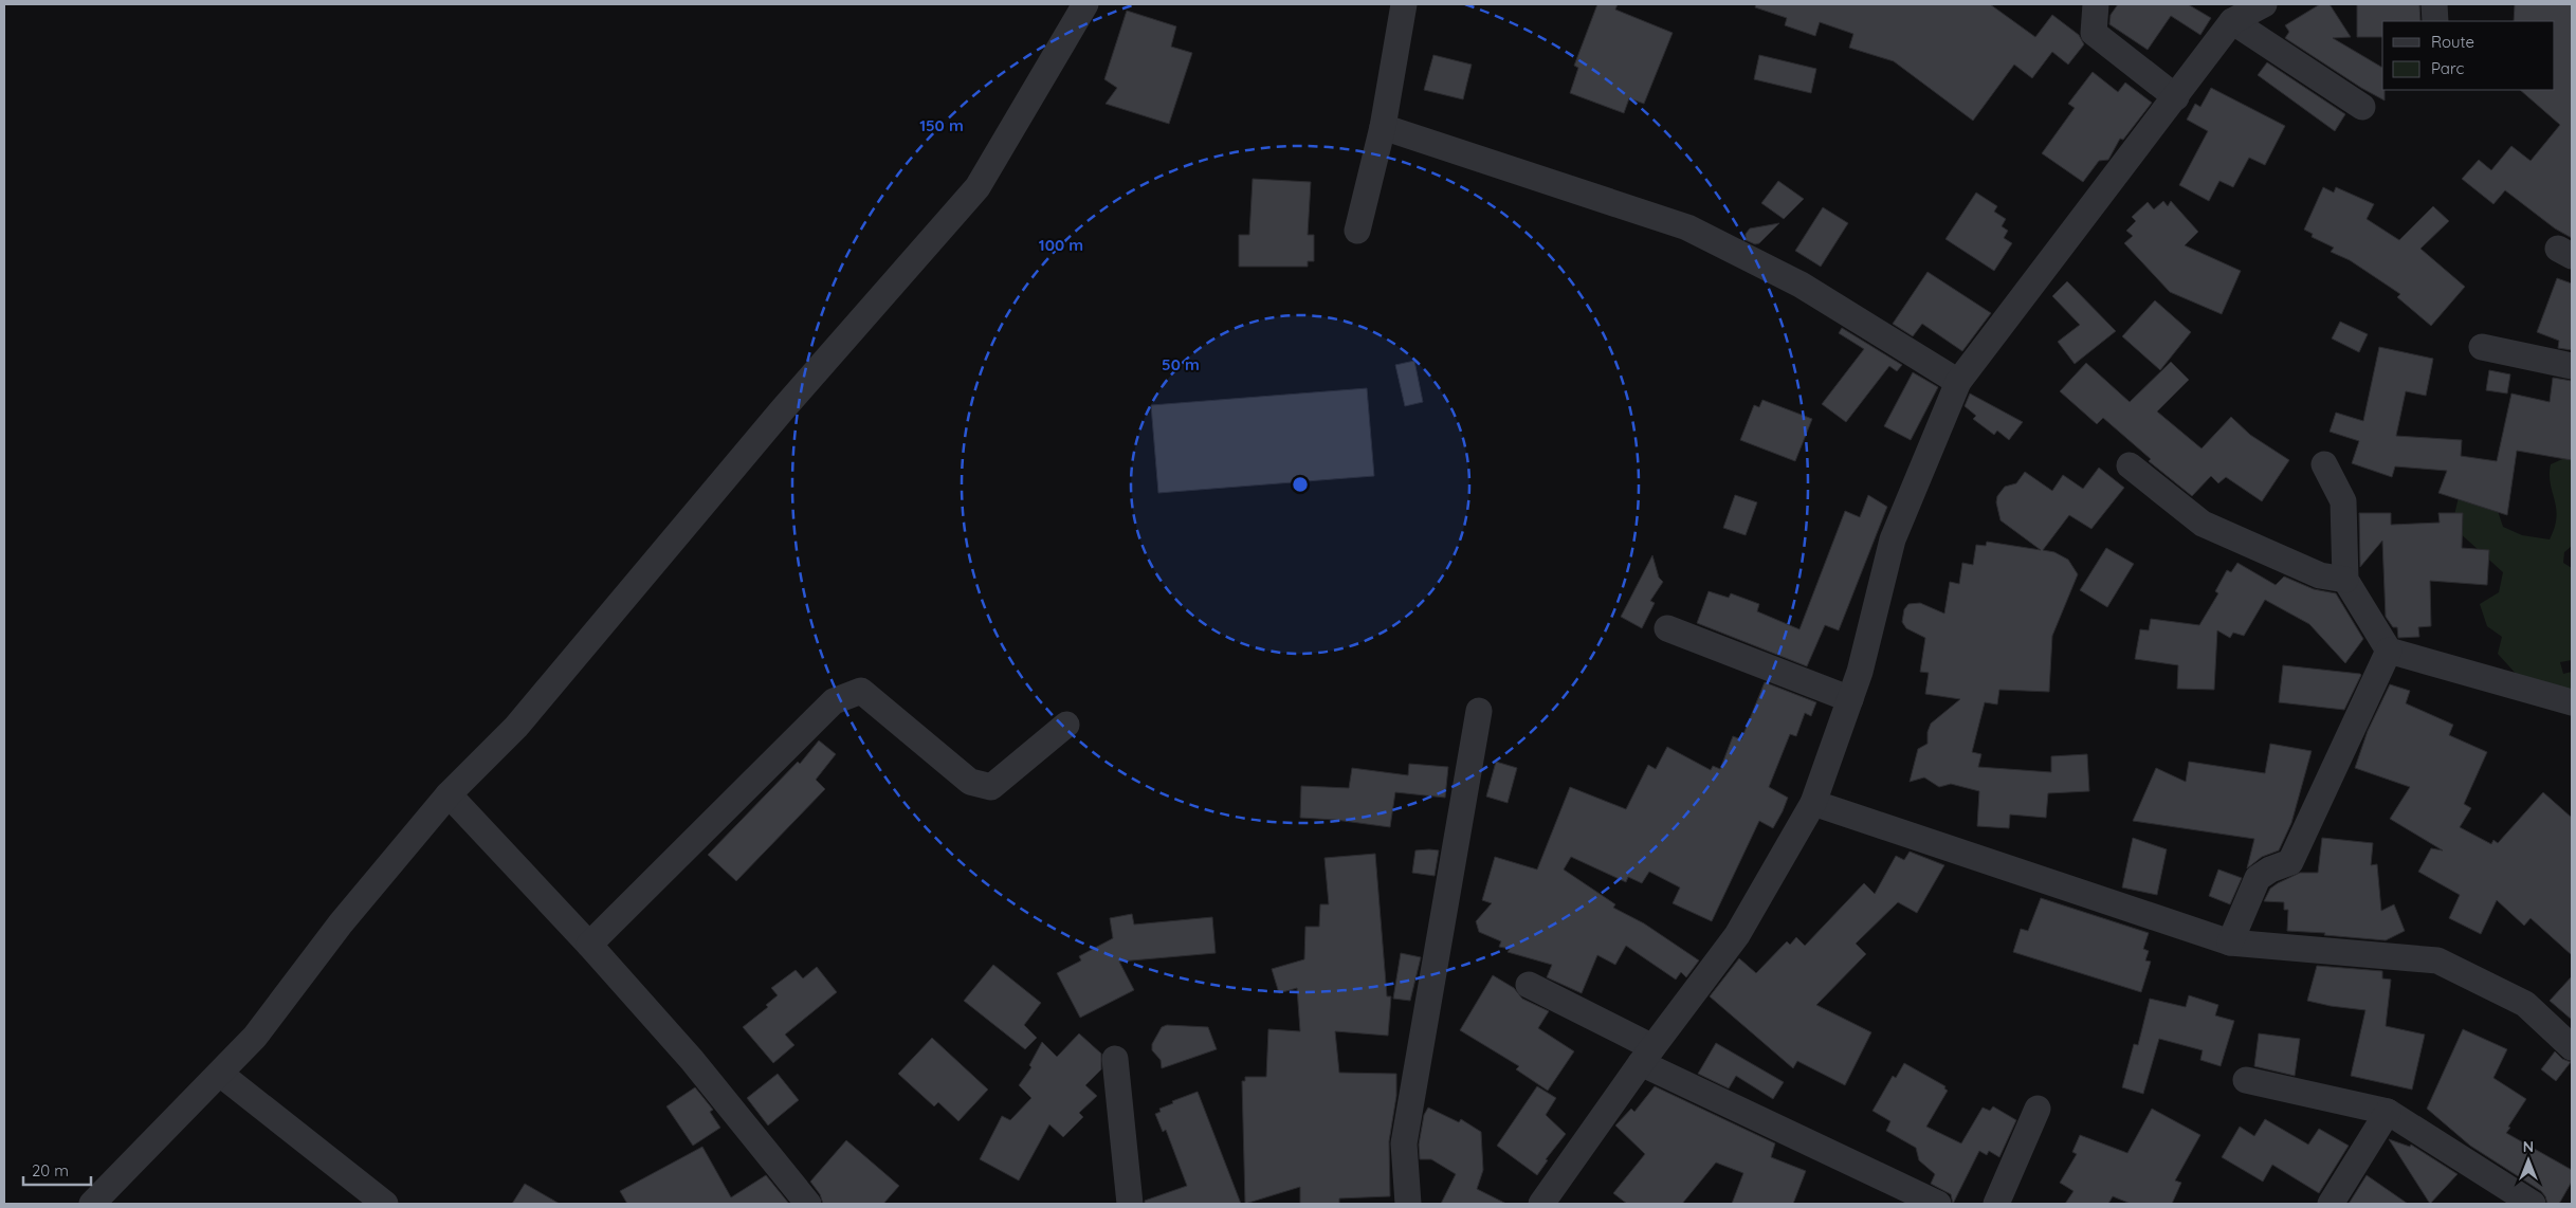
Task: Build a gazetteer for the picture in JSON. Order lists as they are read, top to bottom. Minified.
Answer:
{"legend":["Route","Parc"],"scale_bar":"20 m","north":"top","rings":["150 m","100 m","50 m"]}
